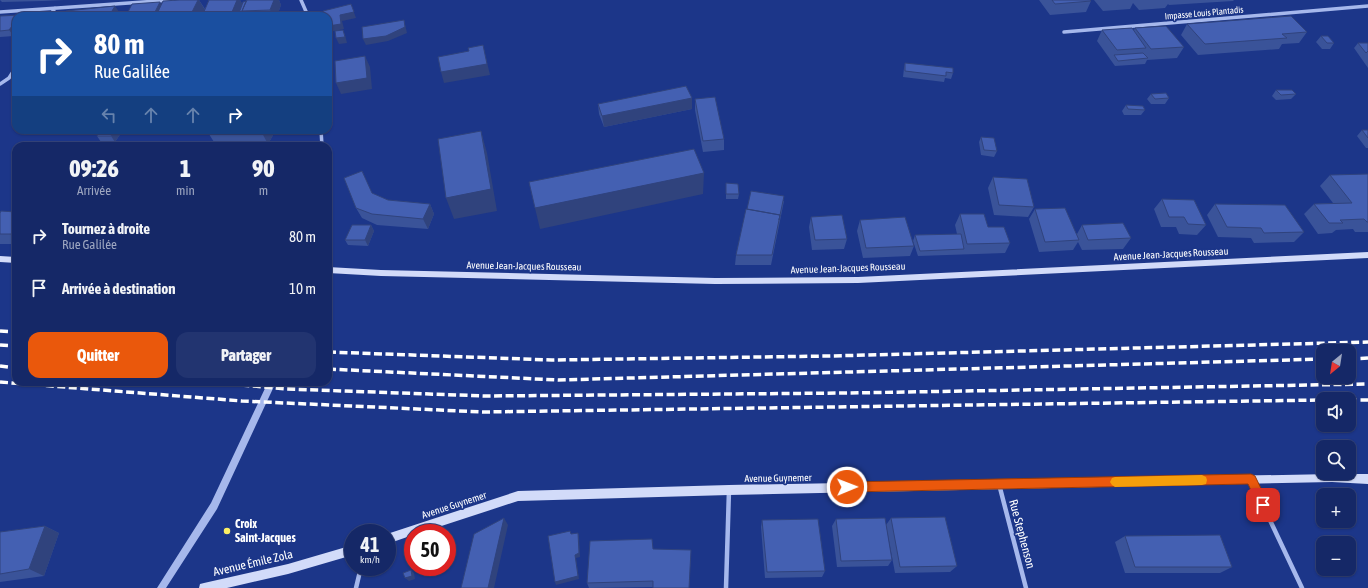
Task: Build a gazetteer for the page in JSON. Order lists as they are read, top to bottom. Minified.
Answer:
{"streets":{"main road":["Avenue Jean-Jacques Rousseau","Avenue Guynemer","Avenue Émile Zola"],"street":["Impasse Louis Plantadis","Rue Stephenson"]},"crossings":[["Avenue Guynemer","Rue Stephenson"]],"places":["Croix Saint-Jacques"],"north":"bottom left","page":{"turn":["80 m","Rue Galilée"],"eta":["09:26","Arrivée","1","min","90","m"],"list":[{"name":"Tournez à droite","note":"Rue Galilée","value":"80 m"},{"name":"Arrivée à destination","value":"10 m"}],"buttons":["Quitter","Partager"],"map_buttons":["+","−"],"speed":"41 km/h","limit":"50"}}
